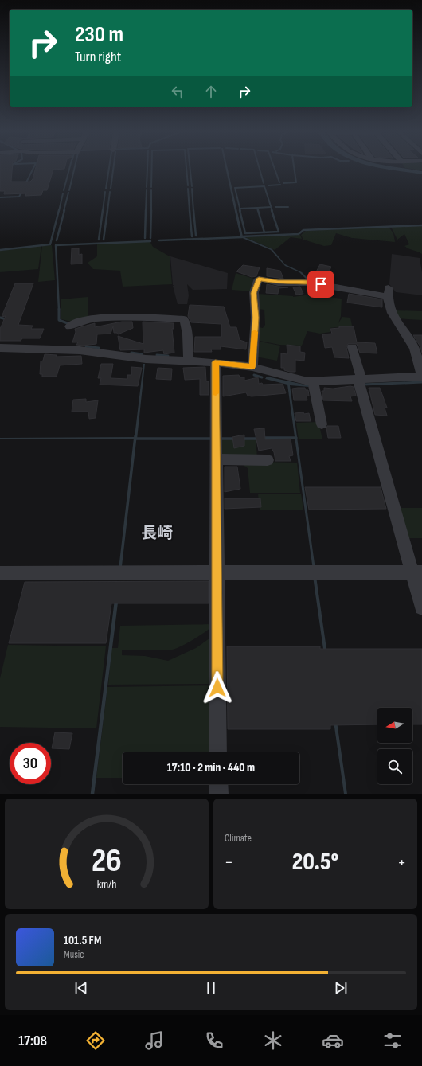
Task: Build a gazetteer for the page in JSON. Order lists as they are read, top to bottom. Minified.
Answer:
{"districts":["長崎"],"north":"left","page":{"turn":["230 m","Turn right"],"limit":"30","trip":"17:10 · 2 min · 440 m","tile":"Climate","heat":["−","20.5°","+"],"song":["101.5 FM","Music"],"tabs":"17:08","gauge":["26","km/h"]}}
